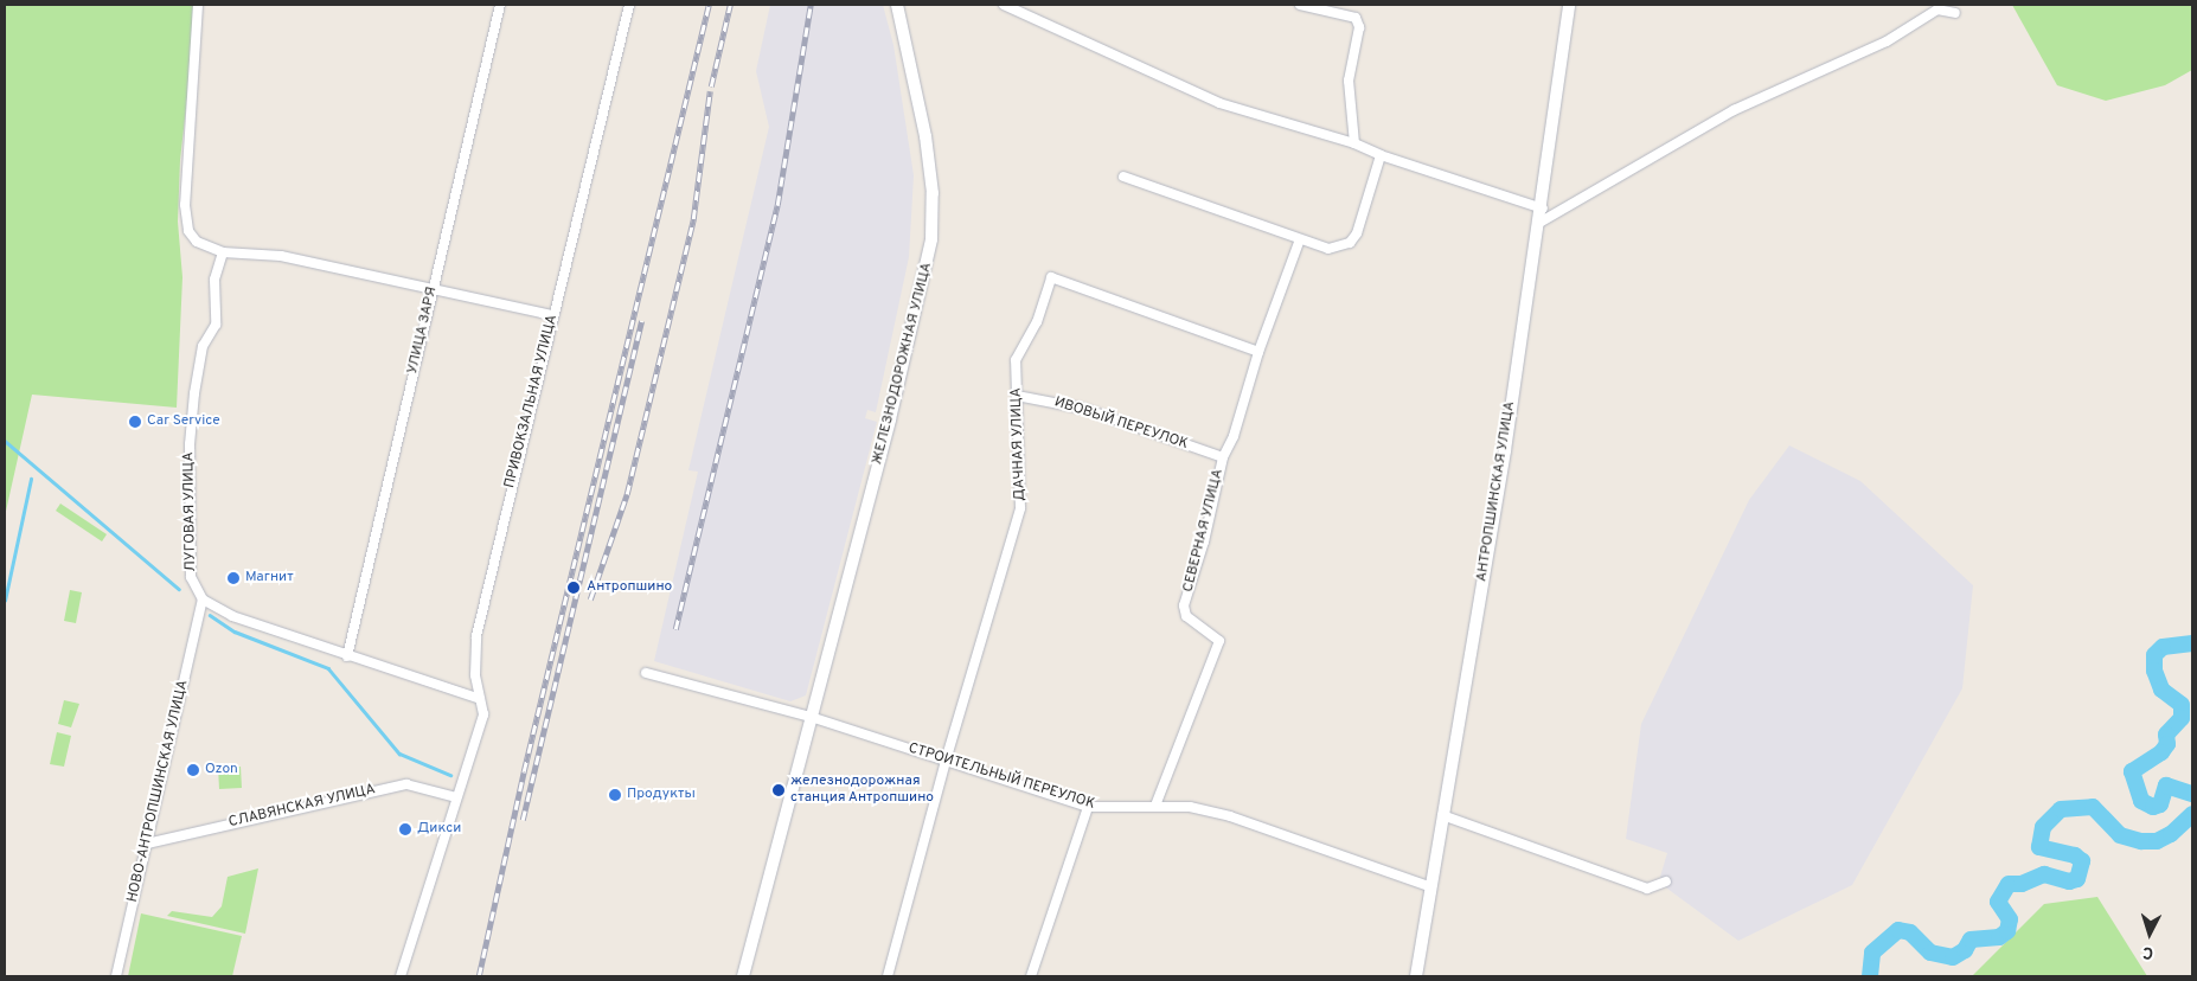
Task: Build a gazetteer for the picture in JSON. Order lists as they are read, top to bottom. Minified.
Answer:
{"streets":{"street":["УЛИЦА ЗАРЯ","ЖЕЛЕЗНОДОРОЖНАЯ УЛИЦА","ПРИВОКЗАЛЬНАЯ УЛИЦА","ИВОВЫЙ ПЕРЕУЛОК","ДАЧНАЯ УЛИЦА","АНТРОПШИНСКАЯ УЛИЦА","ЛУГОВАЯ УЛИЦА","СЕВЕРНАЯ УЛИЦА","СТРОИТЕЛЬНЫЙ ПЕРЕУЛОК","НОВО-АНТРОПШИНСКАЯ УЛИЦА","СЛАВЯНСКАЯ УЛИЦА"]},"crossings":[["ЖЕЛЕЗНОДОРОЖНАЯ УЛИЦА","СТРОИТЕЛЬНЫЙ ПЕРЕУЛОК"],["ПРИВОКЗАЛЬНАЯ УЛИЦА","СЛАВЯНСКАЯ УЛИЦА"],["ИВОВЫЙ ПЕРЕУЛОК","ДАЧНАЯ УЛИЦА"],["ИВОВЫЙ ПЕРЕУЛОК","СЕВЕРНАЯ УЛИЦА"],["ДАЧНАЯ УЛИЦА","СЕВЕРНАЯ УЛИЦА"],["ДАЧНАЯ УЛИЦА","СТРОИТЕЛЬНЫЙ ПЕРЕУЛОК"],["АНТРОПШИНСКАЯ УЛИЦА","СТРОИТЕЛЬНЫЙ ПЕРЕУЛОК"],["ЛУГОВАЯ УЛИЦА","НОВО-АНТРОПШИНСКАЯ УЛИЦА"],["СЕВЕРНАЯ УЛИЦА","СТРОИТЕЛЬНЫЙ ПЕРЕУЛОК"],["НОВО-АНТРОПШИНСКАЯ УЛИЦА","СЛАВЯНСКАЯ УЛИЦА"]],"places":["Car Service","Магнит","Антропшино","Ozon","железнодорожная станция Антропшино","Продукты","Дикси"],"north":"bottom"}
